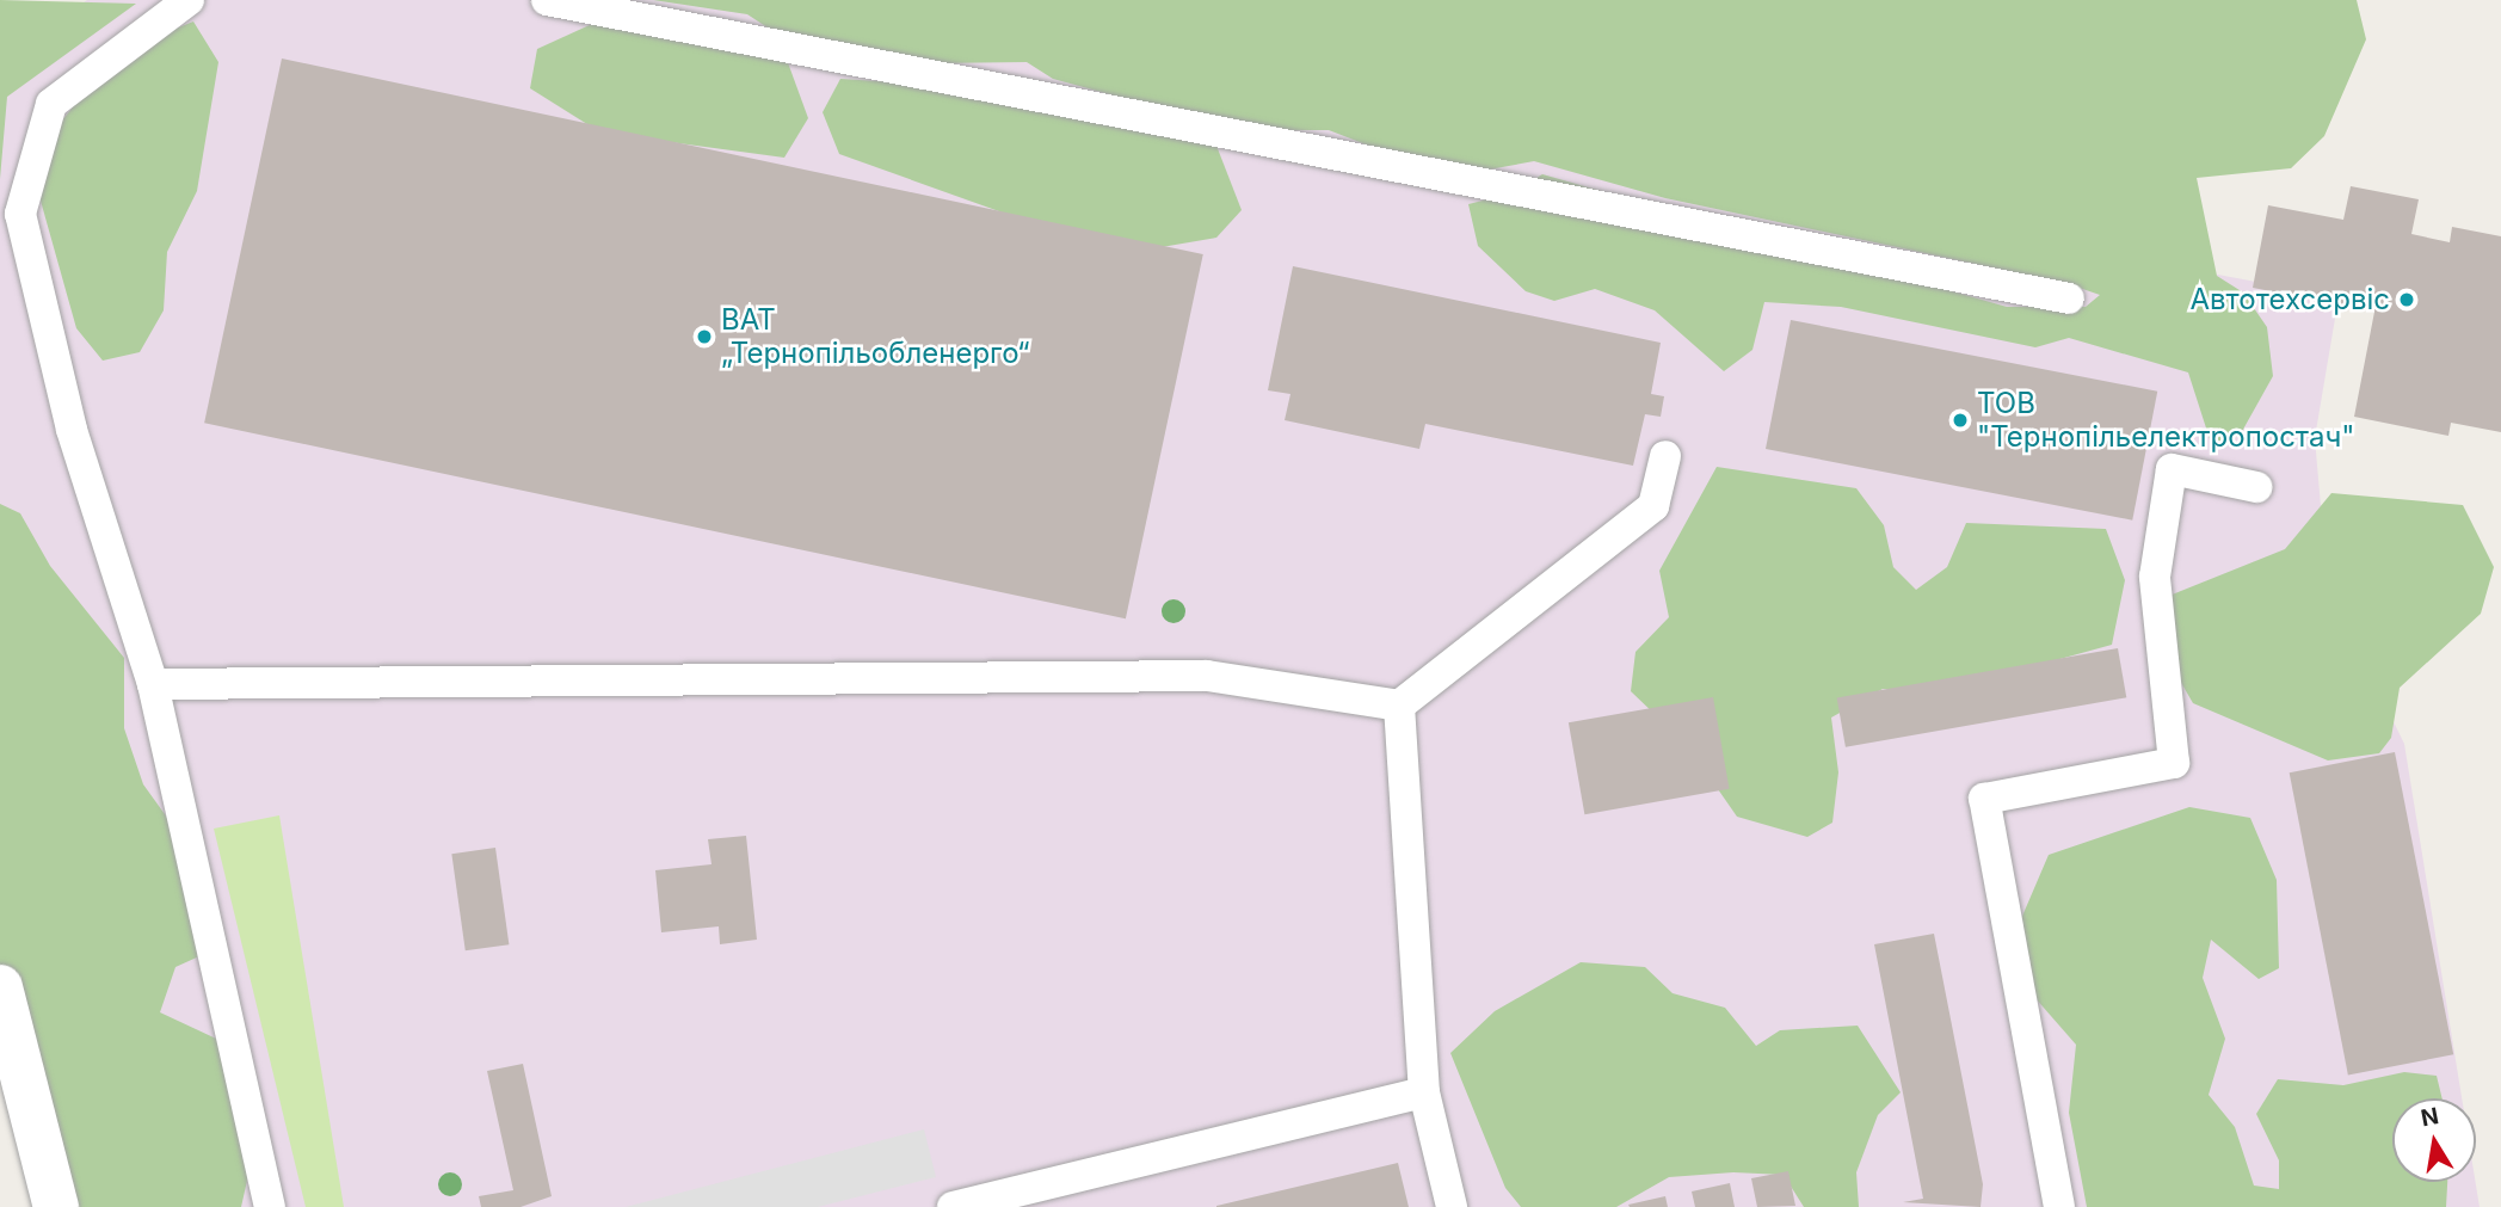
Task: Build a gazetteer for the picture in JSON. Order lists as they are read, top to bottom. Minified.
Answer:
{"places":["Автотехсервіс","ВАТ „Тернопільобленерго“","ТОВ \"Тернопільелектропостач\""],"north":"top"}
